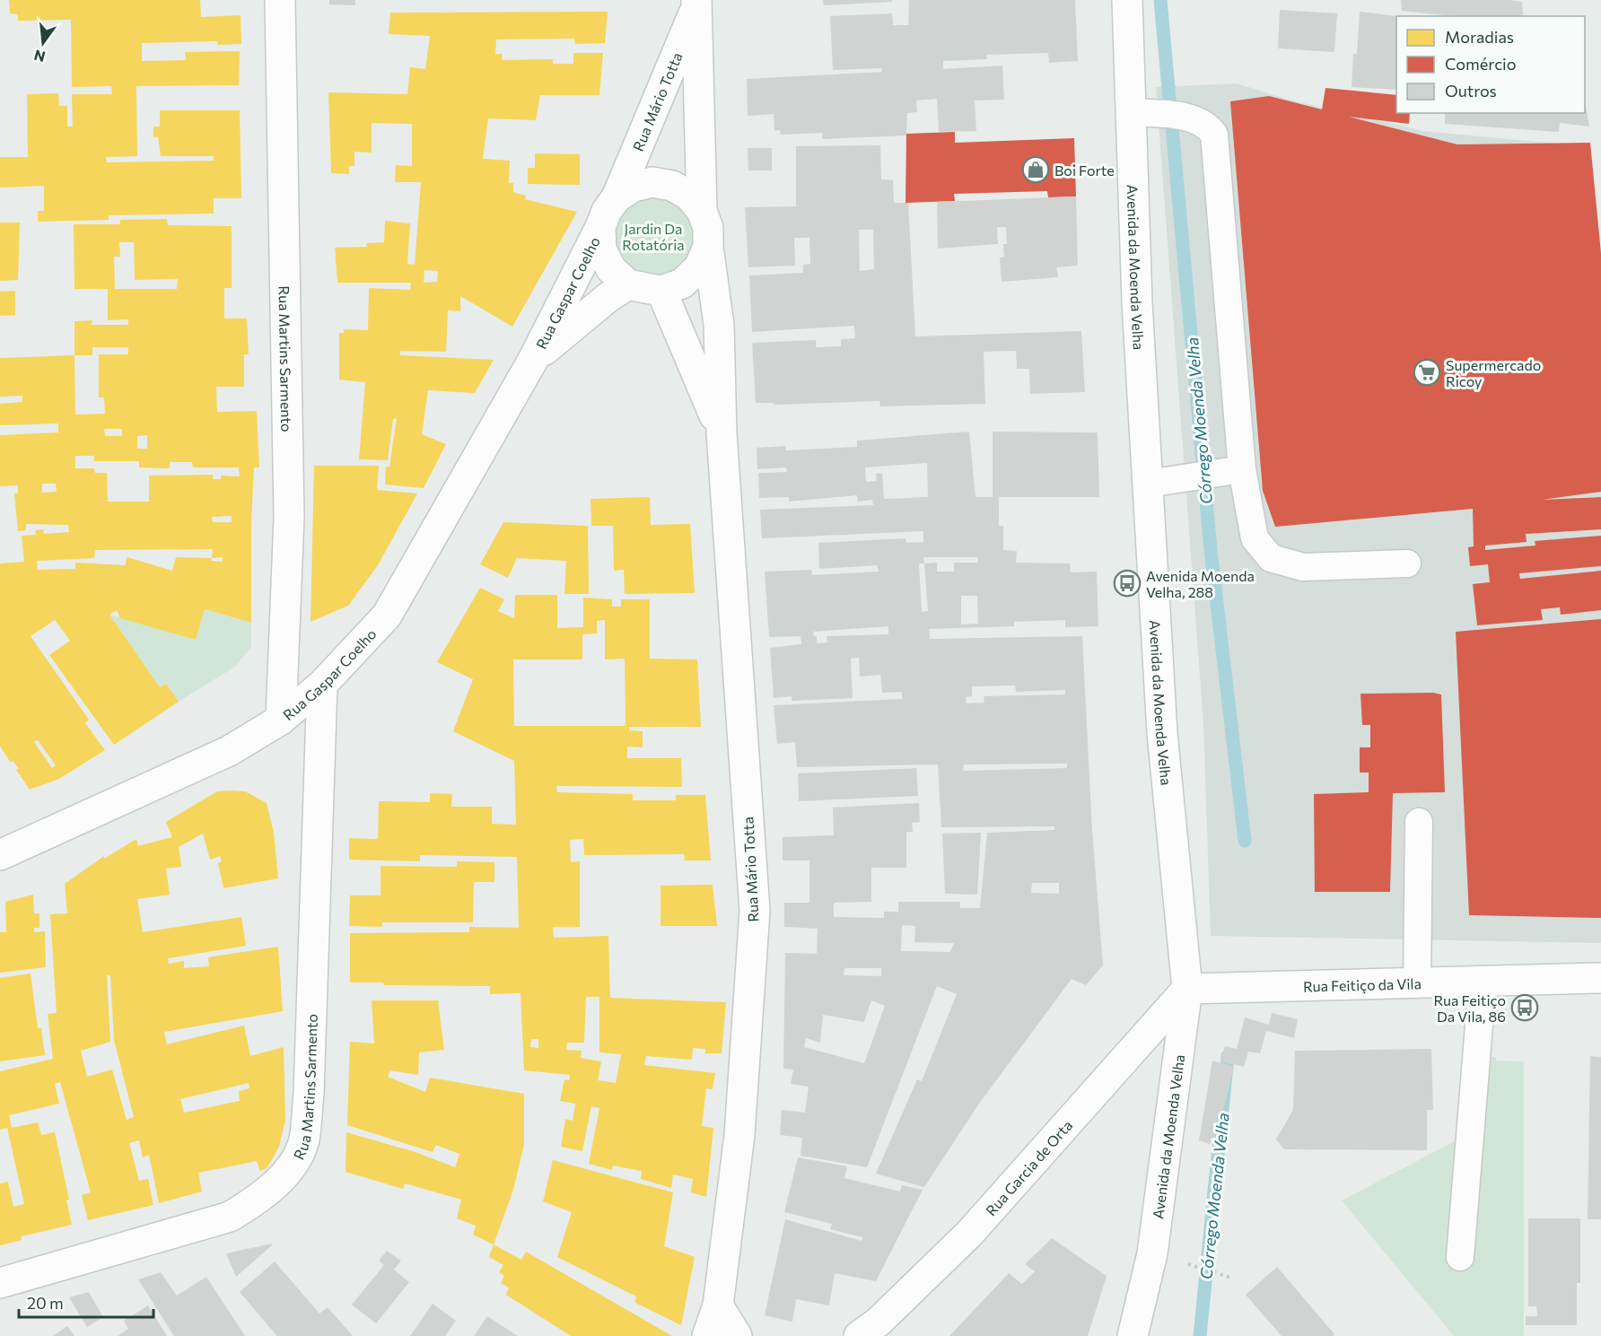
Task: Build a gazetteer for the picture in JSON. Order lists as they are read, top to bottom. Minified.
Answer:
{"streets":{"street":["Rua Mário Totta","Avenida da Moenda Velha","Rua Gaspar Coelho","Rua Martins Sarmento","Rua Feitiço da Vila","Rua Garcia de Orta"]},"crossings":[["Rua Mário Totta","Rua Gaspar Coelho"],["Avenida da Moenda Velha","Rua Feitiço da Vila"],["Avenida da Moenda Velha","Rua Garcia de Orta"],["Rua Gaspar Coelho","Rua Martins Sarmento"],["Rua Feitiço da Vila","Rua Garcia de Orta"]],"water":["Córrego Moenda Velha"],"parks":["Jardin Da Rotatória"],"places":{"shop":["Boi Forte"],"supermarket":["Supermercado Ricoy"],"bus stop":["Avenida Moenda Velha, 288","Rua Feitiço Da Vila, 86"]},"legend":["Moradias","Comércio","Outros"],"scale_bar":"20 m","north":"bottom"}
